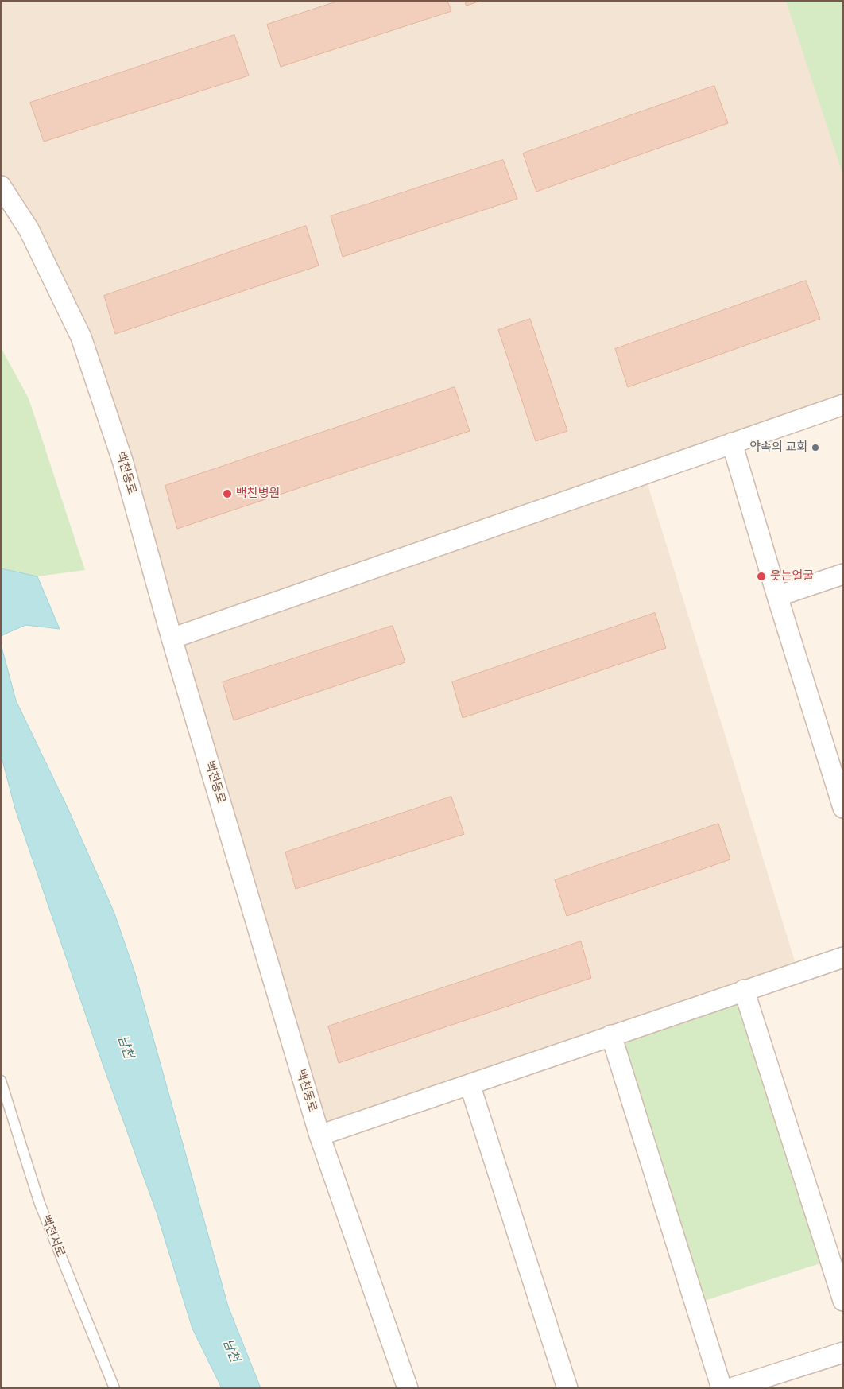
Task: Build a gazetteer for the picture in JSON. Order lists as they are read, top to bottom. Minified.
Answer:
{"streets":{"street":["백천동로"],"lane":["백천서로"]},"water":["남천"],"places":["약속의 교회","백천병원","웃는얼굴"]}
